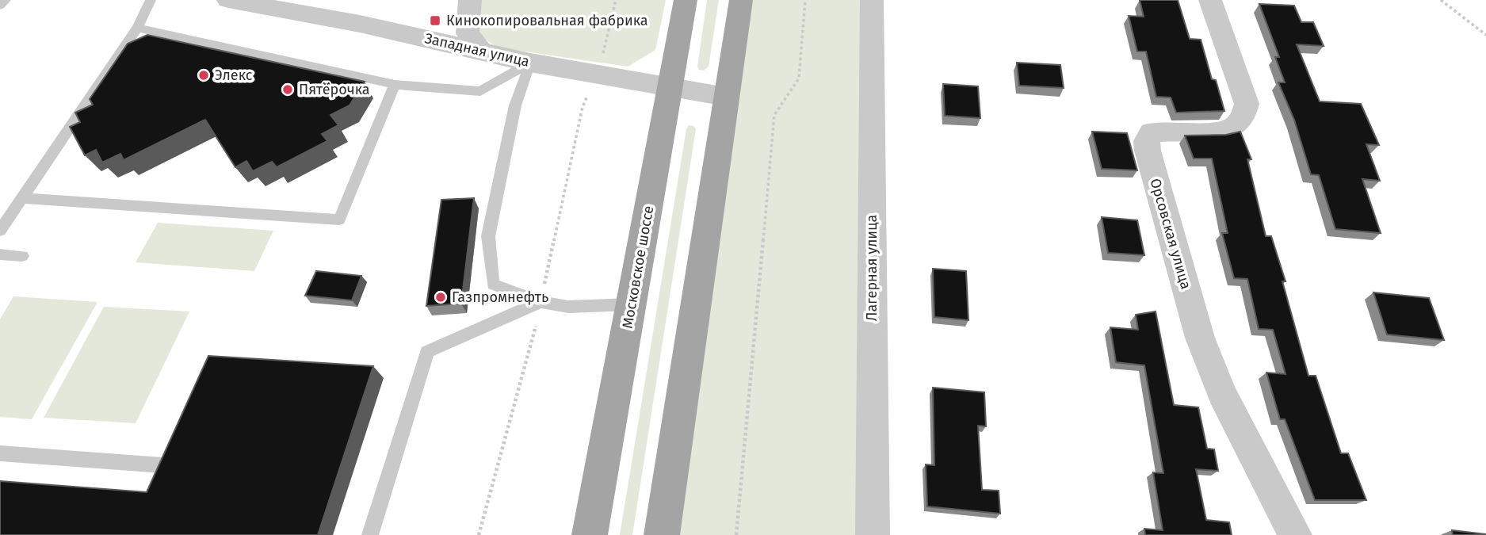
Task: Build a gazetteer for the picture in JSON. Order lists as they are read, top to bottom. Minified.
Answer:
{"streets":{"main road":["Московское шоссе"],"street":["Западная улица","Орсовская улица","Лагерная улица"]},"crossings":[["Западная улица","Московское шоссе"]],"places":{"transit":["Кинокопировальная фабрика"],"other":["Элекс","Пятёрочка","Газпромнефть"]}}
